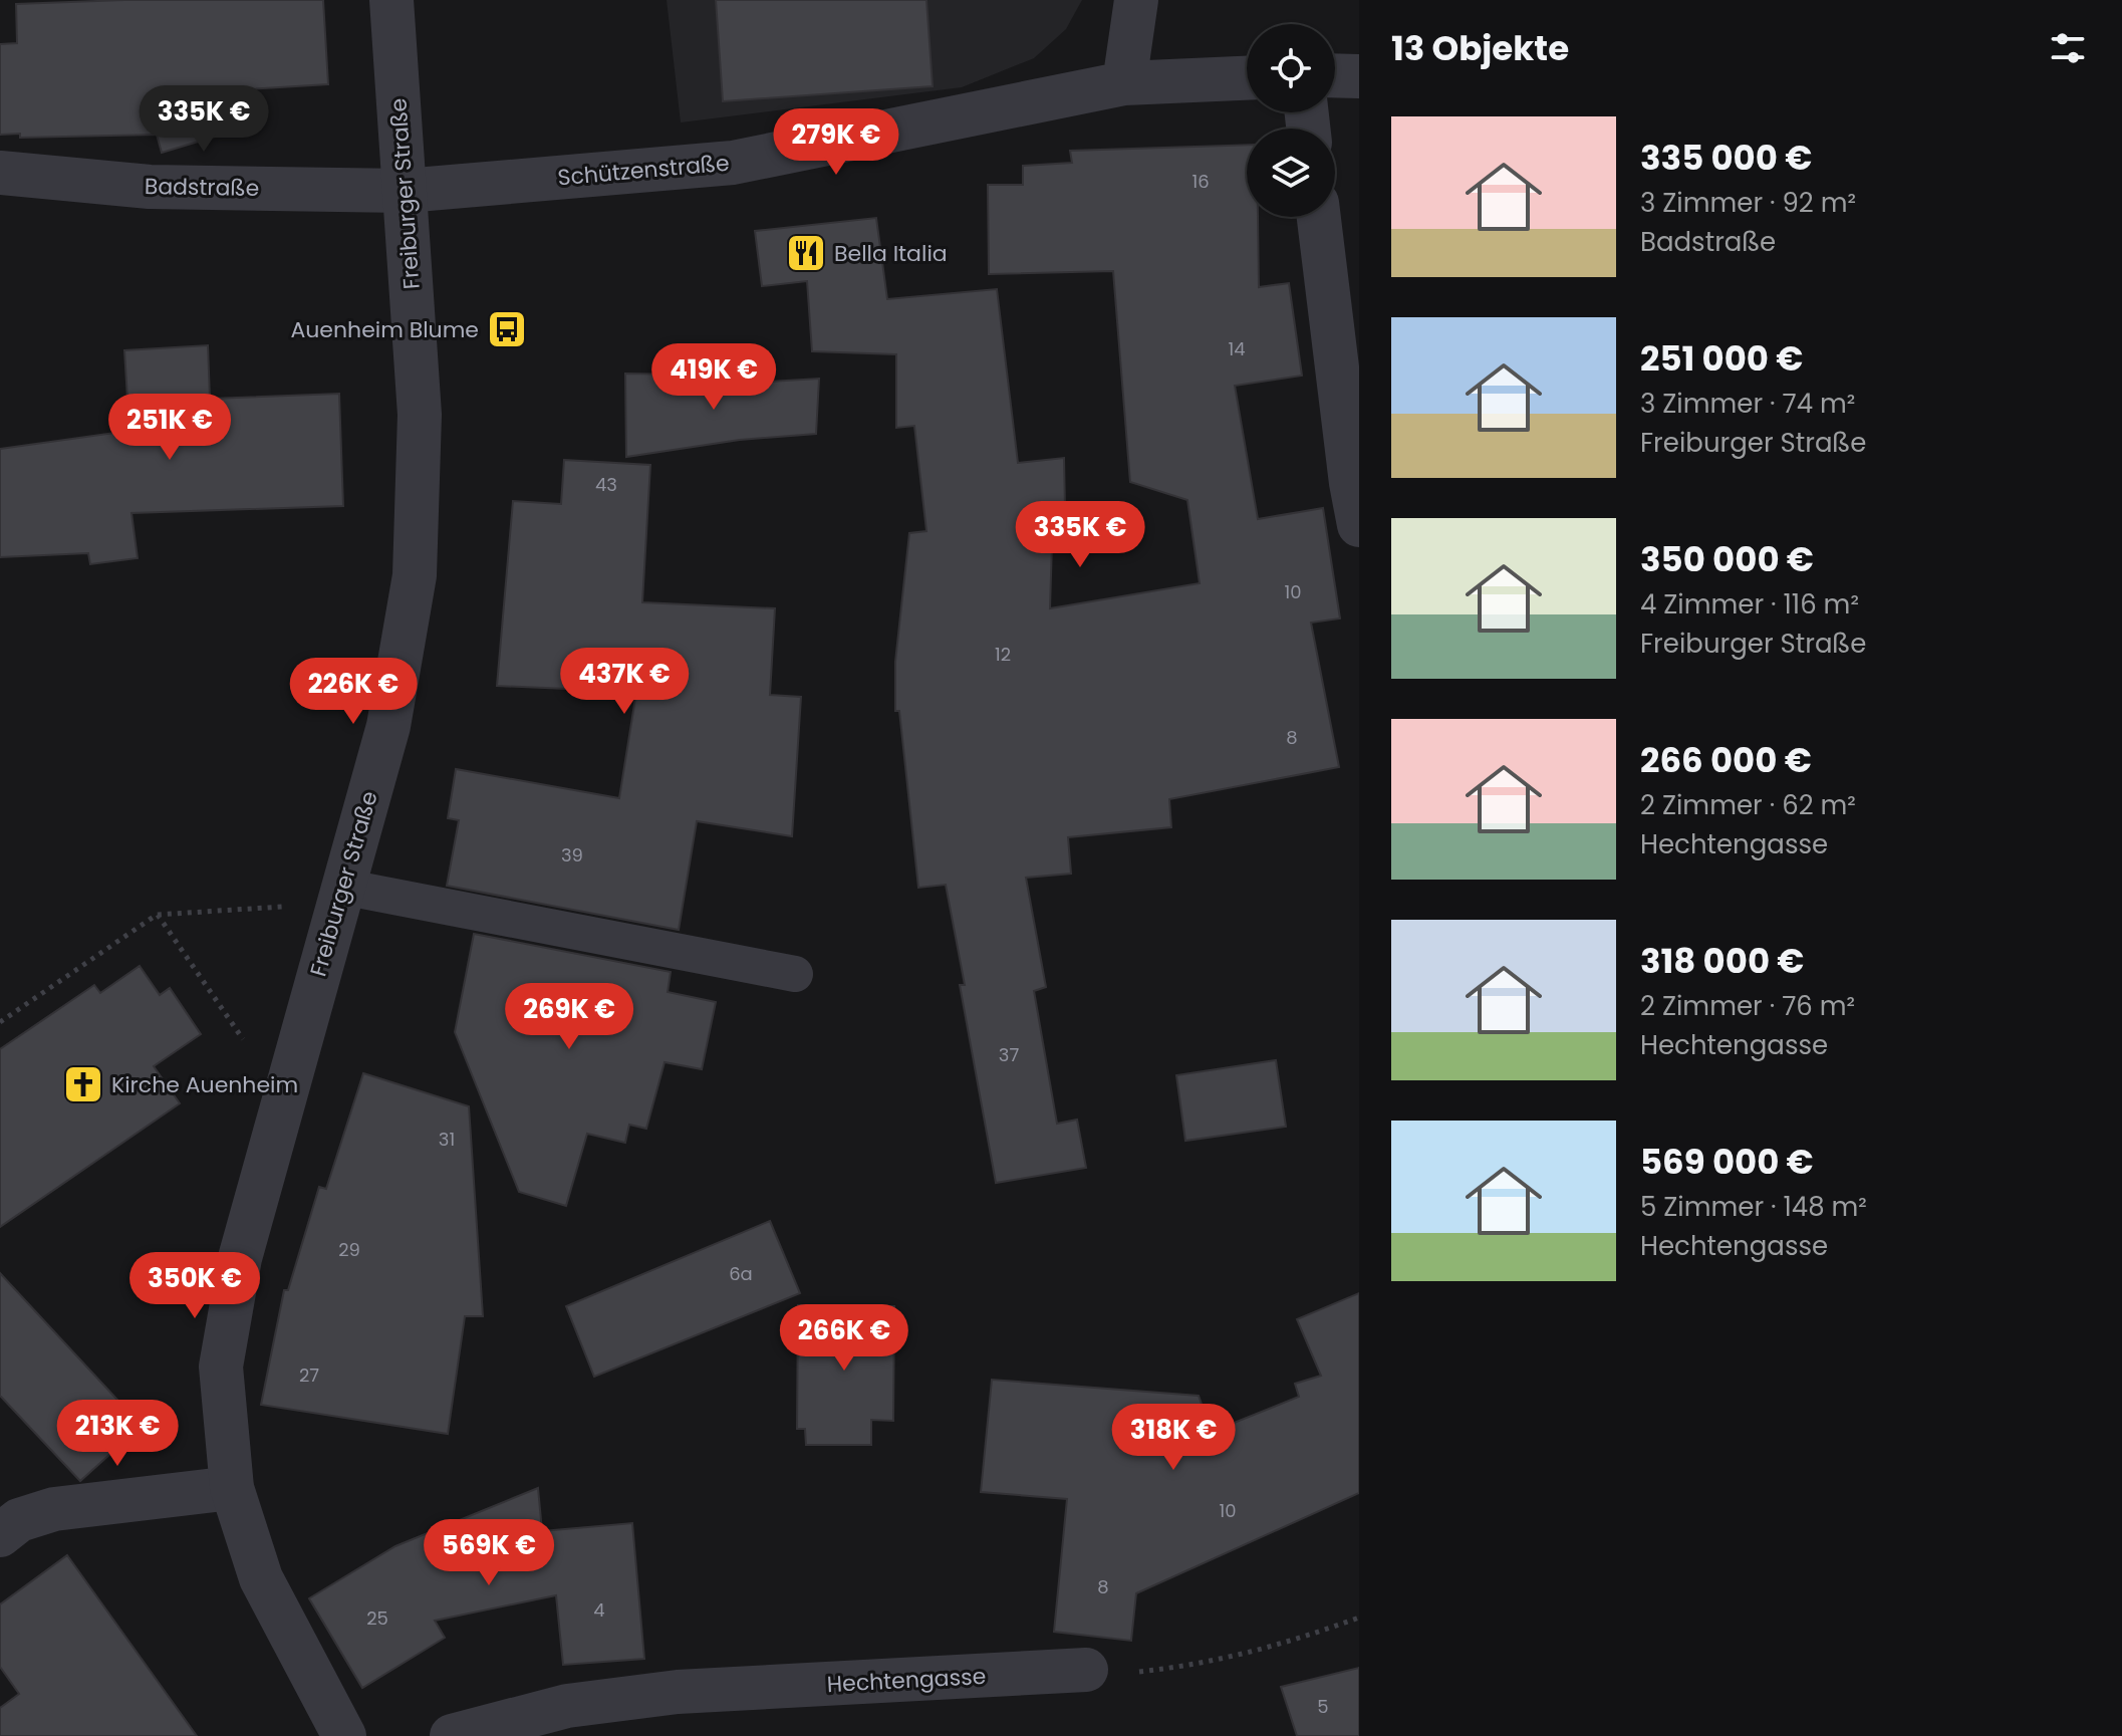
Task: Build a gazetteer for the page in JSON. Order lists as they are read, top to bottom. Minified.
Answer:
{"streets":{"street":["Schützenstraße","Badstraße","Freiburger Straße","Hechtengasse"]},"crossings":[["Schützenstraße","Badstraße"],["Schützenstraße","Freiburger Straße"],["Badstraße","Freiburger Straße"]],"places":{"restaurant":["Bella Italia"],"bus stop":["Auenheim Blume"],"church":["Kirche Auenheim"]},"house_numbers":["16","14","43","10","12","8","39","37","31","29","6a","27","10","8","4","25","5"],"page":{"heading":"13 Objekte","price":["335K €","279K €","419K €","251K €","335K €","437K €","226K €","269K €","350K €","266K €","213K €","318K €","569K €"],"list":[{"name":"335 000 €","note":"3 Zimmer · 92 m² · Badstraße"},{"name":"251 000 €","note":"3 Zimmer · 74 m² · Freiburger Straße"},{"name":"350 000 €","note":"4 Zimmer · 116 m² · Freiburger Straße"},{"name":"266 000 €","note":"2 Zimmer · 62 m² · Hechtengasse"},{"name":"318 000 €","note":"2 Zimmer · 76 m² · Hechtengasse"},{"name":"569 000 €","note":"5 Zimmer · 148 m² · Hechtengasse"}]}}
